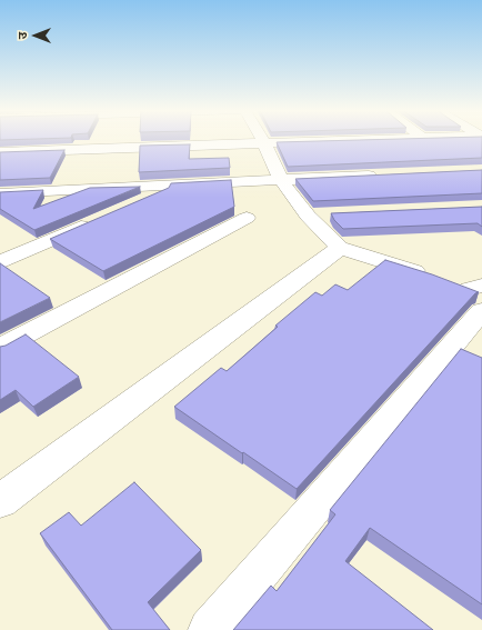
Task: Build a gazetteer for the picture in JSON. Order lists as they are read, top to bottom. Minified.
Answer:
{"north":"left"}
